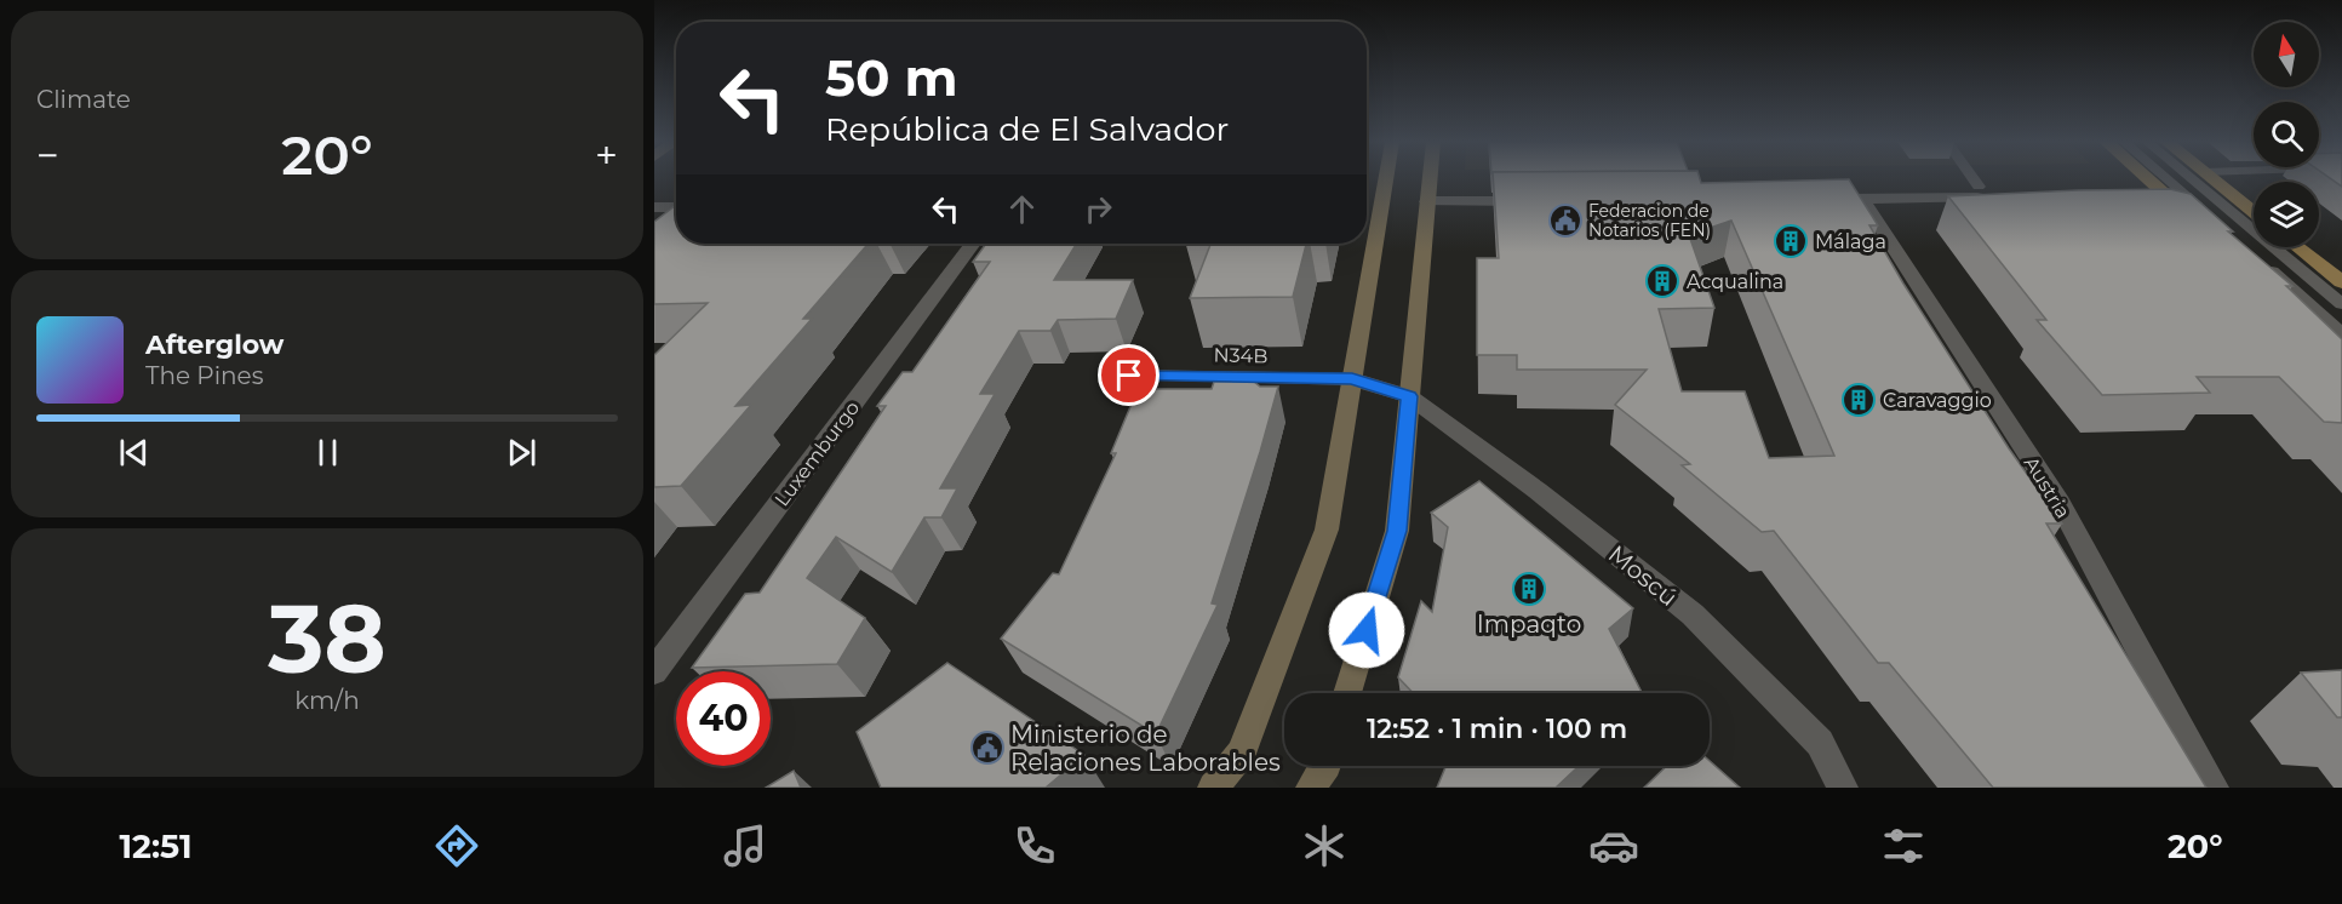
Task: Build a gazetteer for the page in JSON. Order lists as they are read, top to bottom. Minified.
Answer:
{"streets":{"street":["Luxemburgo","Austria","Moscú"],"lane":["N34B"]},"crossings":[["N34B","Moscú"]],"places":{"public building":["Federacion de Notarios (FEN)","Ministerio de Relaciones Laborables"],"building":["Málaga","Acqualina","Caravaggio","Impaqto"]},"north":"top","page":{"tile":["Climate",["38","km/h"]],"turn":["50 m","República de El Salvador"],"heat":["−","20°","+"],"song":["Afterglow","The Pines"],"limit":"40","trip":"12:52 · 1 min · 100 m","tabs":["12:51","20°"]}}
